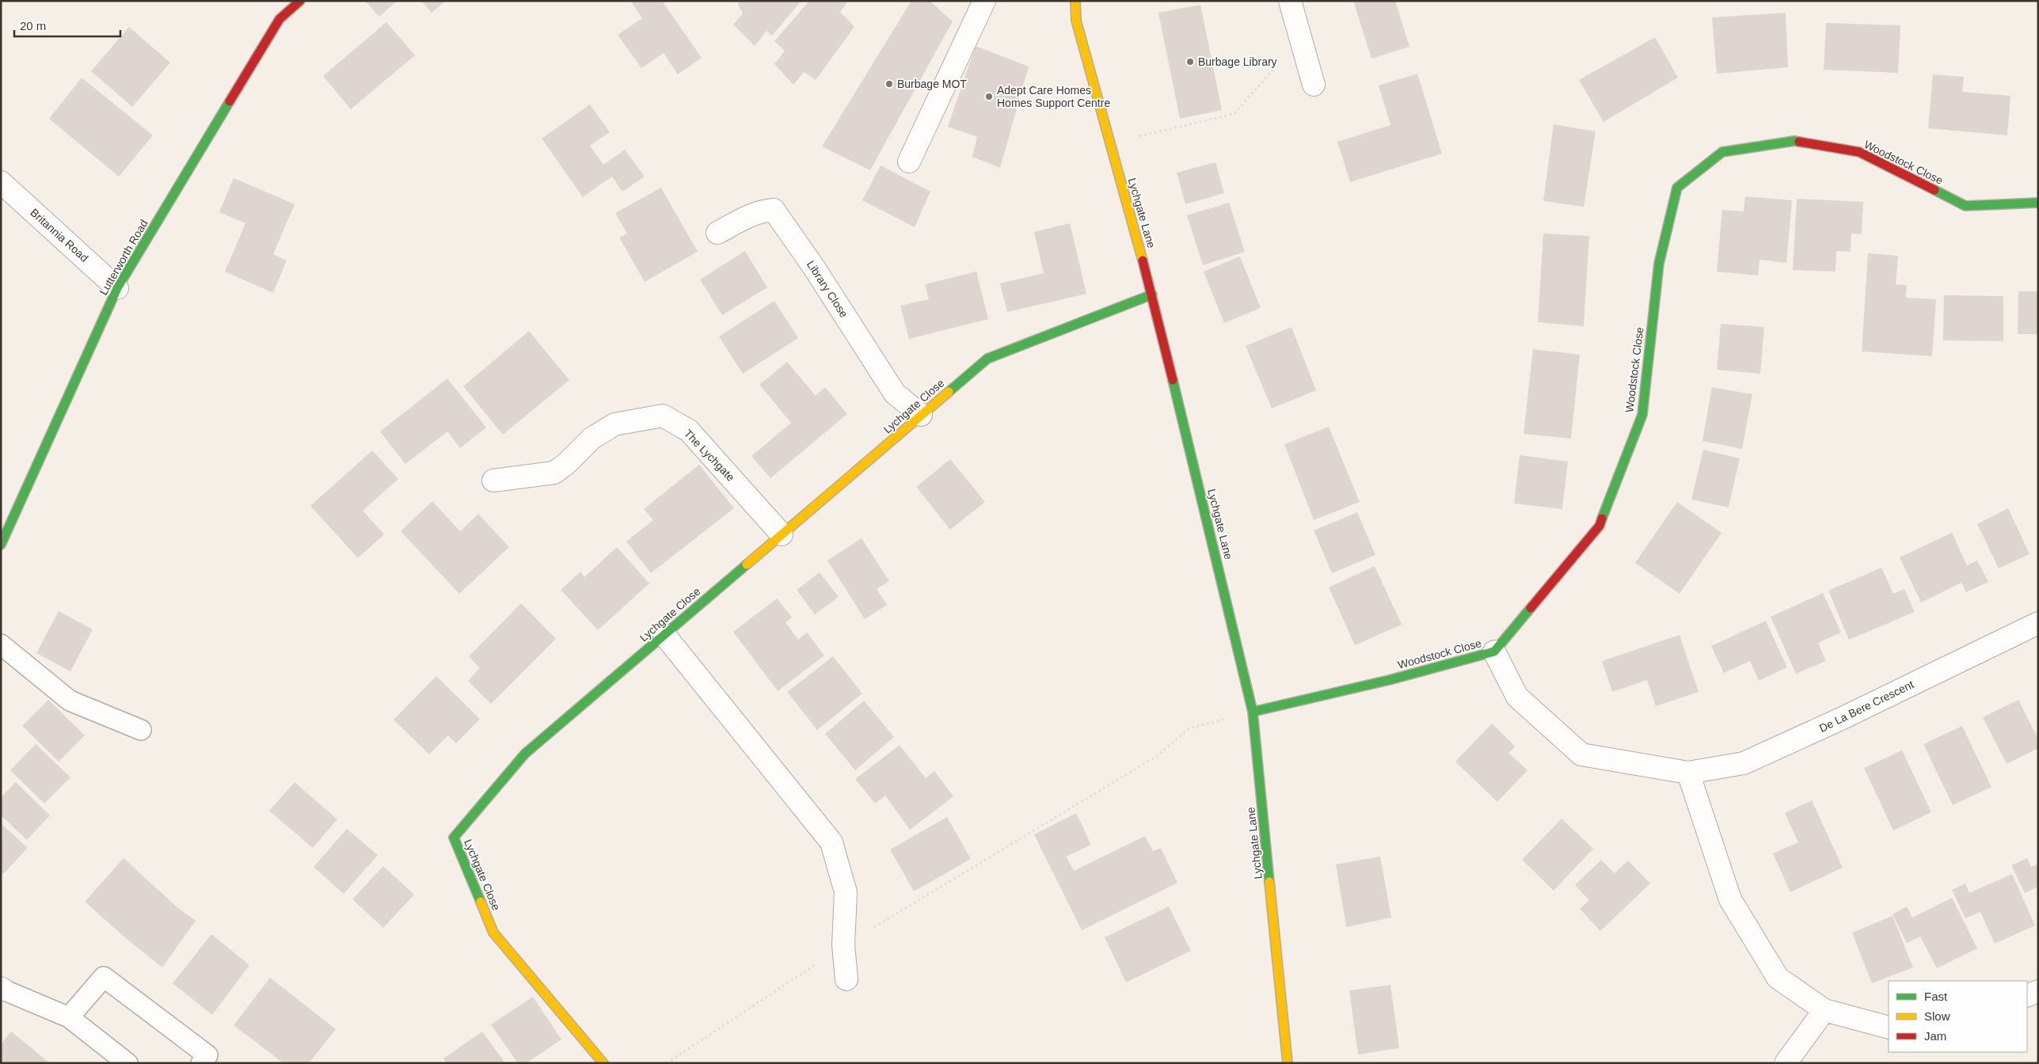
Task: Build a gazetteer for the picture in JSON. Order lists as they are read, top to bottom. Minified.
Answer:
{"streets":{"street":["Woodstock Close","Lychgate Lane","Britannia Road","Lutterworth Road","Library Close","Lychgate Close","The Lychgate","De La Bere Crescent"]},"crossings":[["Woodstock Close","Lychgate Lane"],["Woodstock Close","De La Bere Crescent"],["Lychgate Lane","Lychgate Close"],["Britannia Road","Lutterworth Road"],["Library Close","Lychgate Close"],["Lychgate Close","The Lychgate"]],"places":["Burbage Library","Burbage MOT","Adept Care Homes Homes Support Centre"],"legend":["Fast","Slow","Jam"],"scale_bar":"20 m"}
